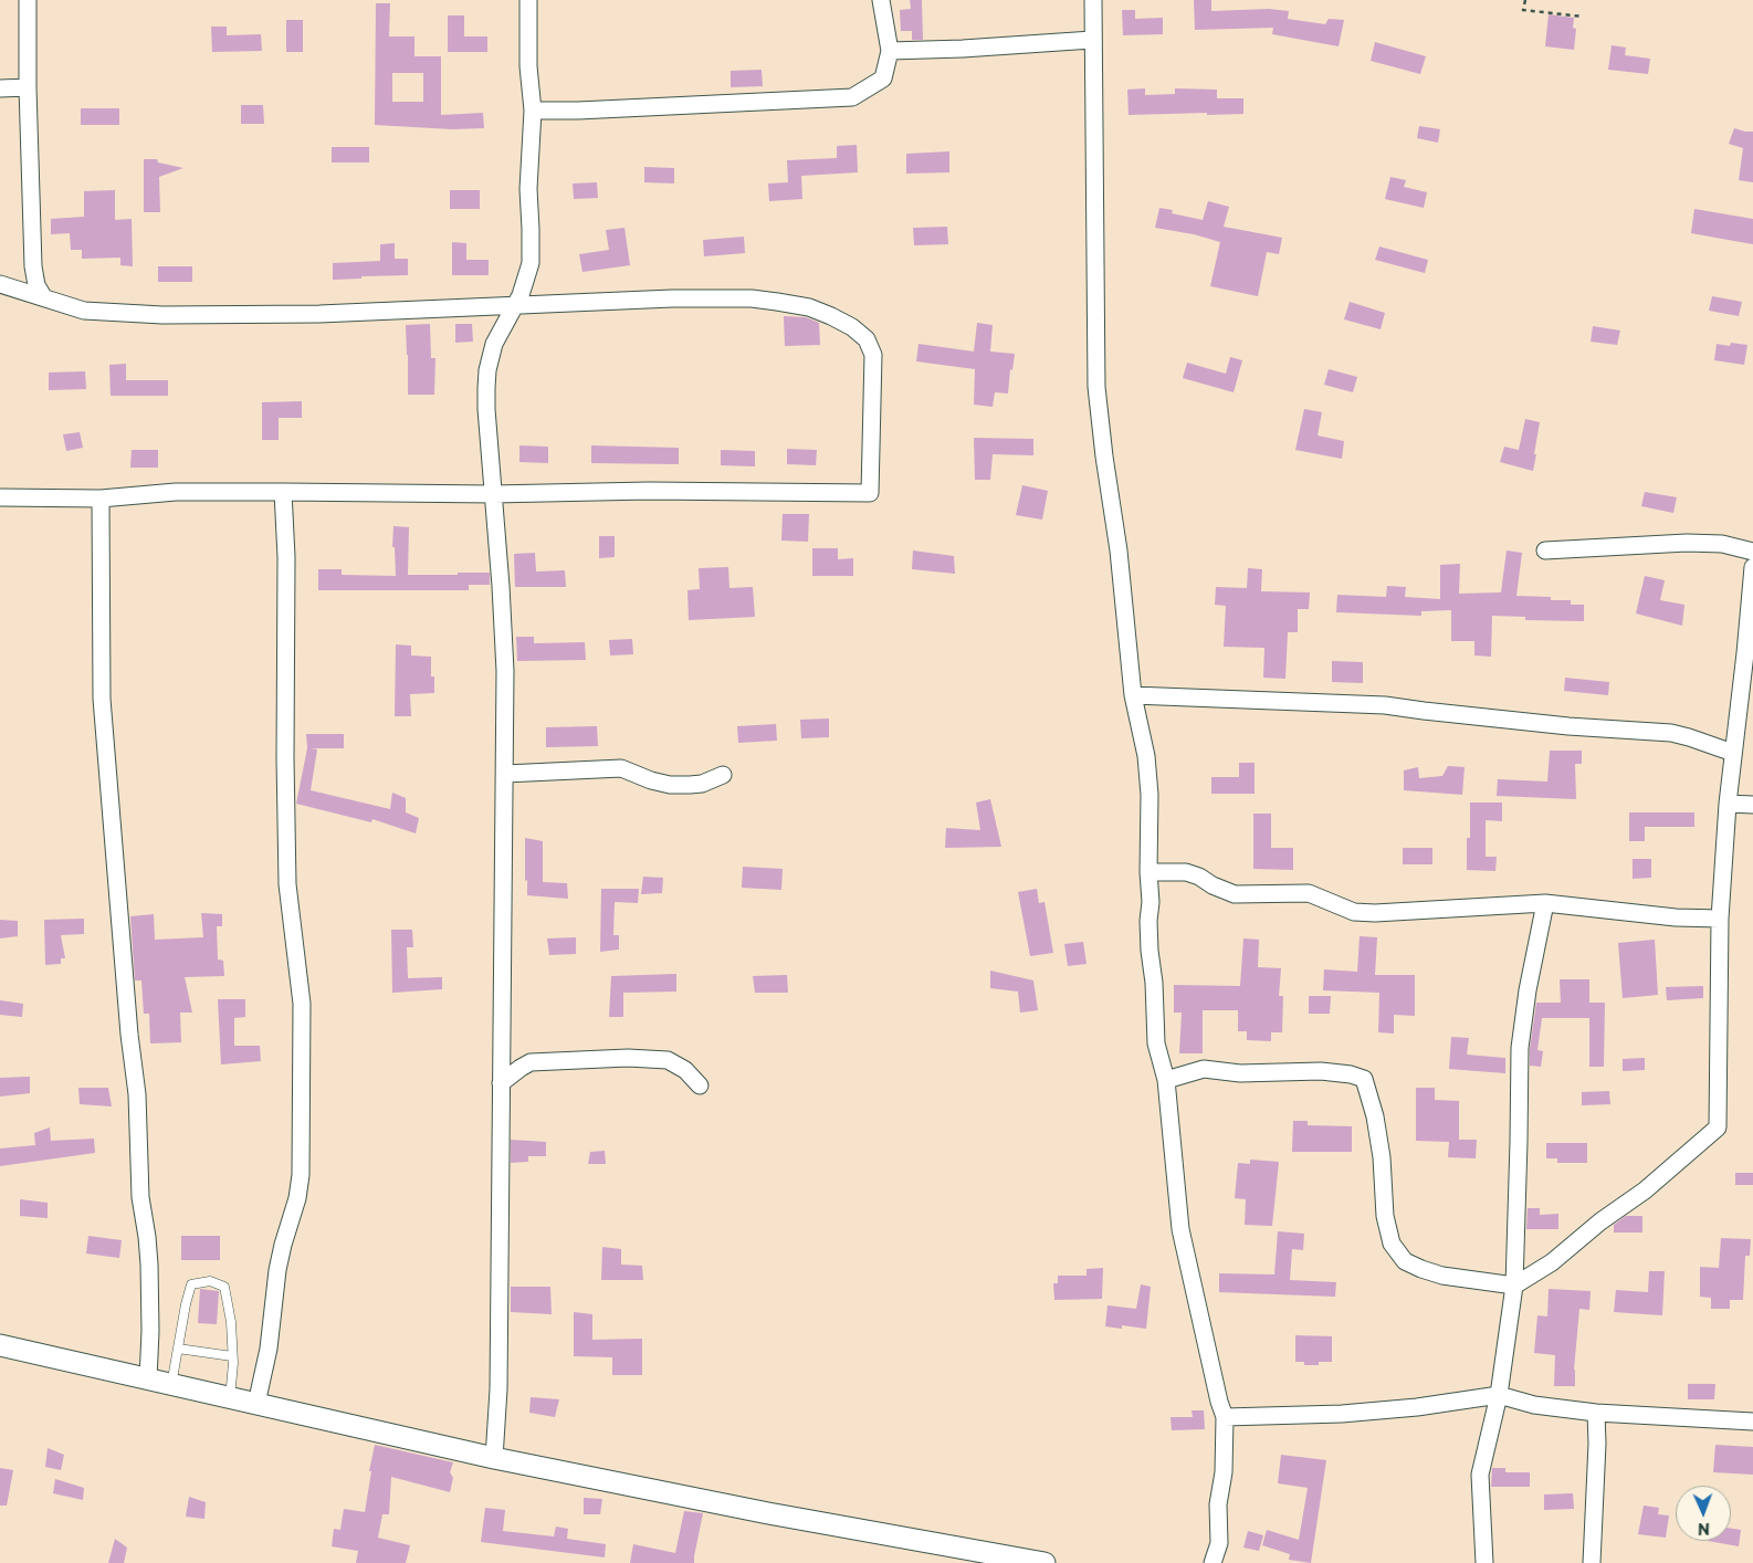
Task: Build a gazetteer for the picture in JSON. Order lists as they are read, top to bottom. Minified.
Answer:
{"north":"bottom"}
